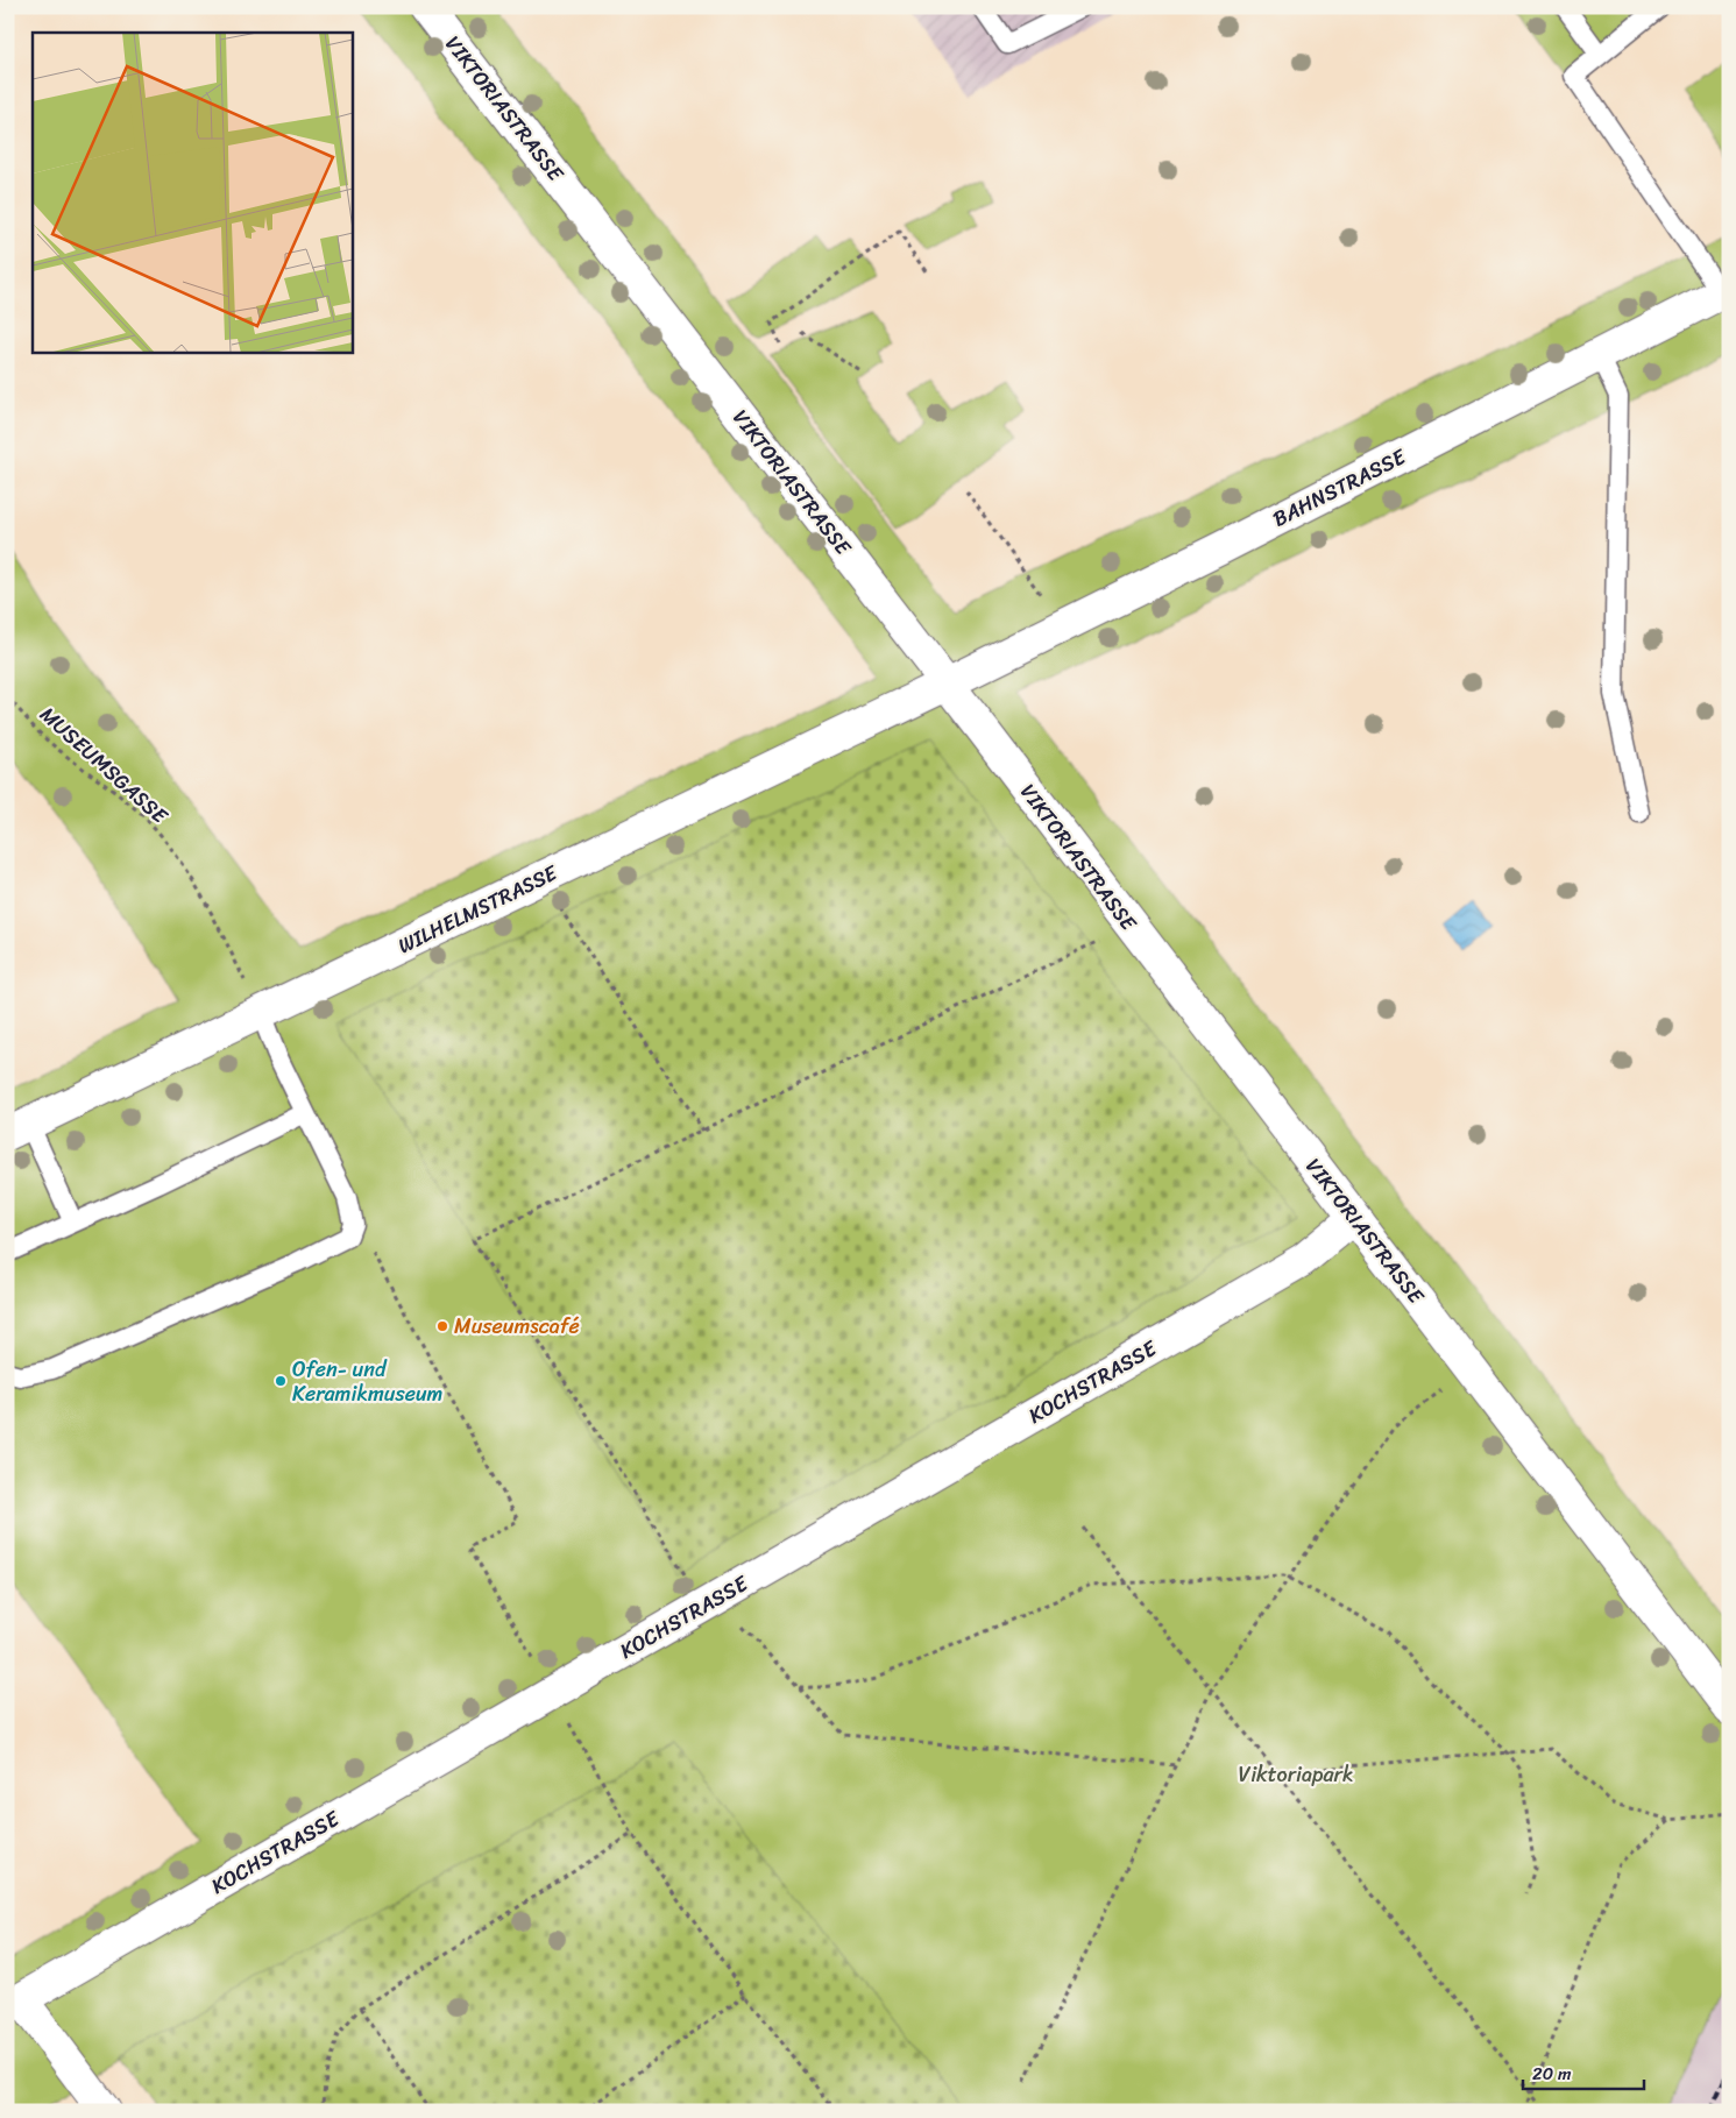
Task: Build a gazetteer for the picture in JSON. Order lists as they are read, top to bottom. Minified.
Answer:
{"streets":{"street":["VIKTORIASTRASSE","BAHNSTRASSE","WILHELMSTRASSE","KOCHSTRASSE"],"path":["MUSEUMSGASSE"]},"crossings":[["VIKTORIASTRASSE","BAHNSTRASSE"],["VIKTORIASTRASSE","WILHELMSTRASSE"],["VIKTORIASTRASSE","KOCHSTRASSE"],["BAHNSTRASSE","WILHELMSTRASSE"],["MUSEUMSGASSE","WILHELMSTRASSE"]],"parks":["Viktoriapark"],"places":["Museumscafé","Ofen- und Keramikmuseum"],"scale_bar":"20 m"}
